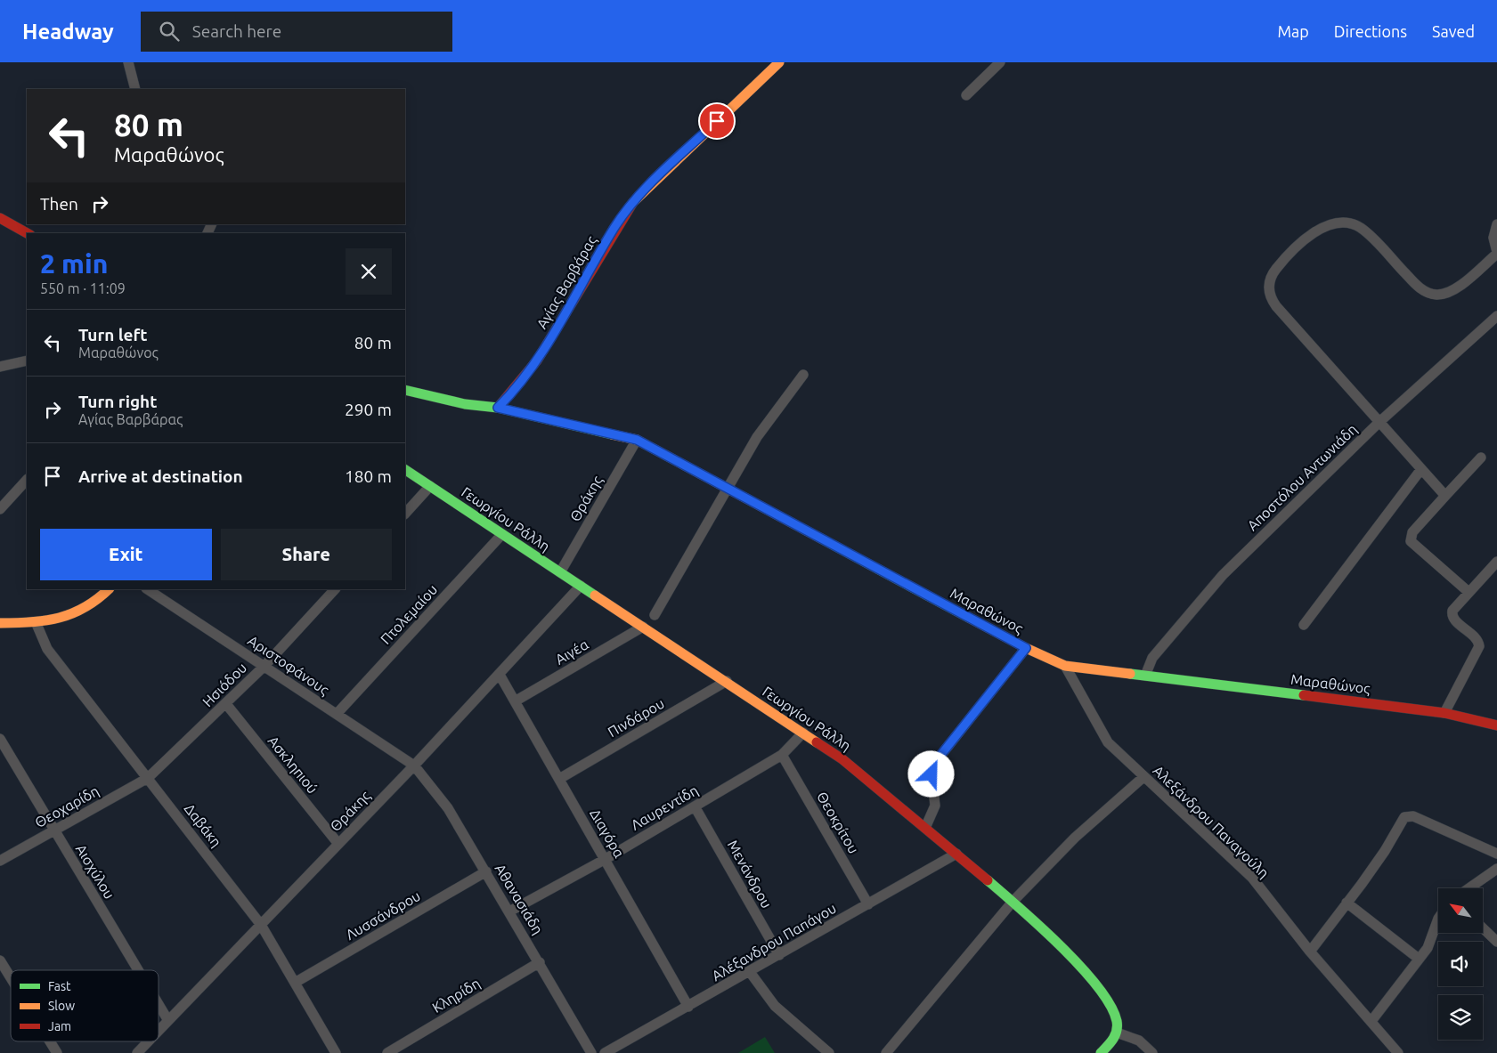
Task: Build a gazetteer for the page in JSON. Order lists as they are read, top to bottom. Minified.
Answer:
{"streets":{"street":["Αγίας Βαρβάρας","Αποστόλου Αντωνιάδη","Θράκης","Γεωργίου Ράλλη","Μαραθώνος","Πτολεμαίου","Αιγέα","Αριστοφάνους","Ησιόδου","Πινδάρου","Ασκληπιού","Θεοχαρίδη","Λαυρεντίδη","Αλεξάνδρου Παναγούλη","Θεοκρίτου","Δαβάκη","Διαγόρα","Αισχύλου","Μενάνδρου","Αθανασιάδη","Λυσσάνδρου","Αλέξανδρου Παπάγου","Κληρίδη"]},"crossings":[["Αγίας Βαρβάρας","Μαραθώνος"],["Αποστόλου Αντωνιάδη","Μαραθώνος"],["Θράκης","Γεωργίου Ράλλη"],["Θράκης","Μαραθώνος"],["Θράκης","Αριστοφάνους"],["Θράκης","Ασκληπιού"],["Θράκης","Δαβάκη"],["Θράκης","Διαγόρα"],["Θράκης","Αισχύλου"],["Θράκης","Αθανασιάδη"],["Γεωργίου Ράλλη","Πτολεμαίου"],["Γεωργίου Ράλλη","Αιγέα"],["Γεωργίου Ράλλη","Πινδάρου"],["Γεωργίου Ράλλη","Λαυρεντίδη"],["Γεωργίου Ράλλη","Αλέξανδρου Παπάγου"],["Μαραθώνος","Αλεξάνδρου Παναγούλη"],["Πτολεμαίου","Αριστοφάνους"],["Αιγέα","Διαγόρα"],["Αριστοφάνους","Ησιόδου"],["Αριστοφάνους","Αθανασιάδη"],["Ησιόδου","Ασκληπιού"],["Ησιόδου","Θεοχαρίδη"],["Ησιόδου","Δαβάκη"],["Πινδάρου","Διαγόρα"],["Θεοχαρίδη","Δαβάκη"],["Θεοχαρίδη","Αισχύλου"],["Λαυρεντίδη","Θεοκρίτου"],["Λαυρεντίδη","Διαγόρα"],["Λαυρεντίδη","Μενάνδρου"],["Λαυρεντίδη","Αθανασιάδη"],["Θεοκρίτου","Αλέξανδρου Παπάγου"],["Δαβάκη","Λυσσάνδρου"],["Διαγόρα","Αλέξανδρου Παπάγου"],["Μενάνδρου","Αλέξανδρου Παπάγου"],["Αθανασιάδη","Λυσσάνδρου"],["Αθανασιάδη","Κληρίδη"]],"legend":["Fast","Slow","Jam"],"north":"top left","page":{"header":"Headway","search":"Search here","nav":["Map","Directions","Saved"],"turn":["80 m","Μαραθώνος"],"then":"Then","heading":["2 min","550 m · 11:09"],"list":[{"name":"Turn left","note":"Μαραθώνος","value":"80 m"},{"name":"Turn right","note":"Αγίας Βαρβάρας","value":"290 m"},{"name":"Arrive at destination","value":"180 m"}],"buttons":["Exit","Share"]}}
